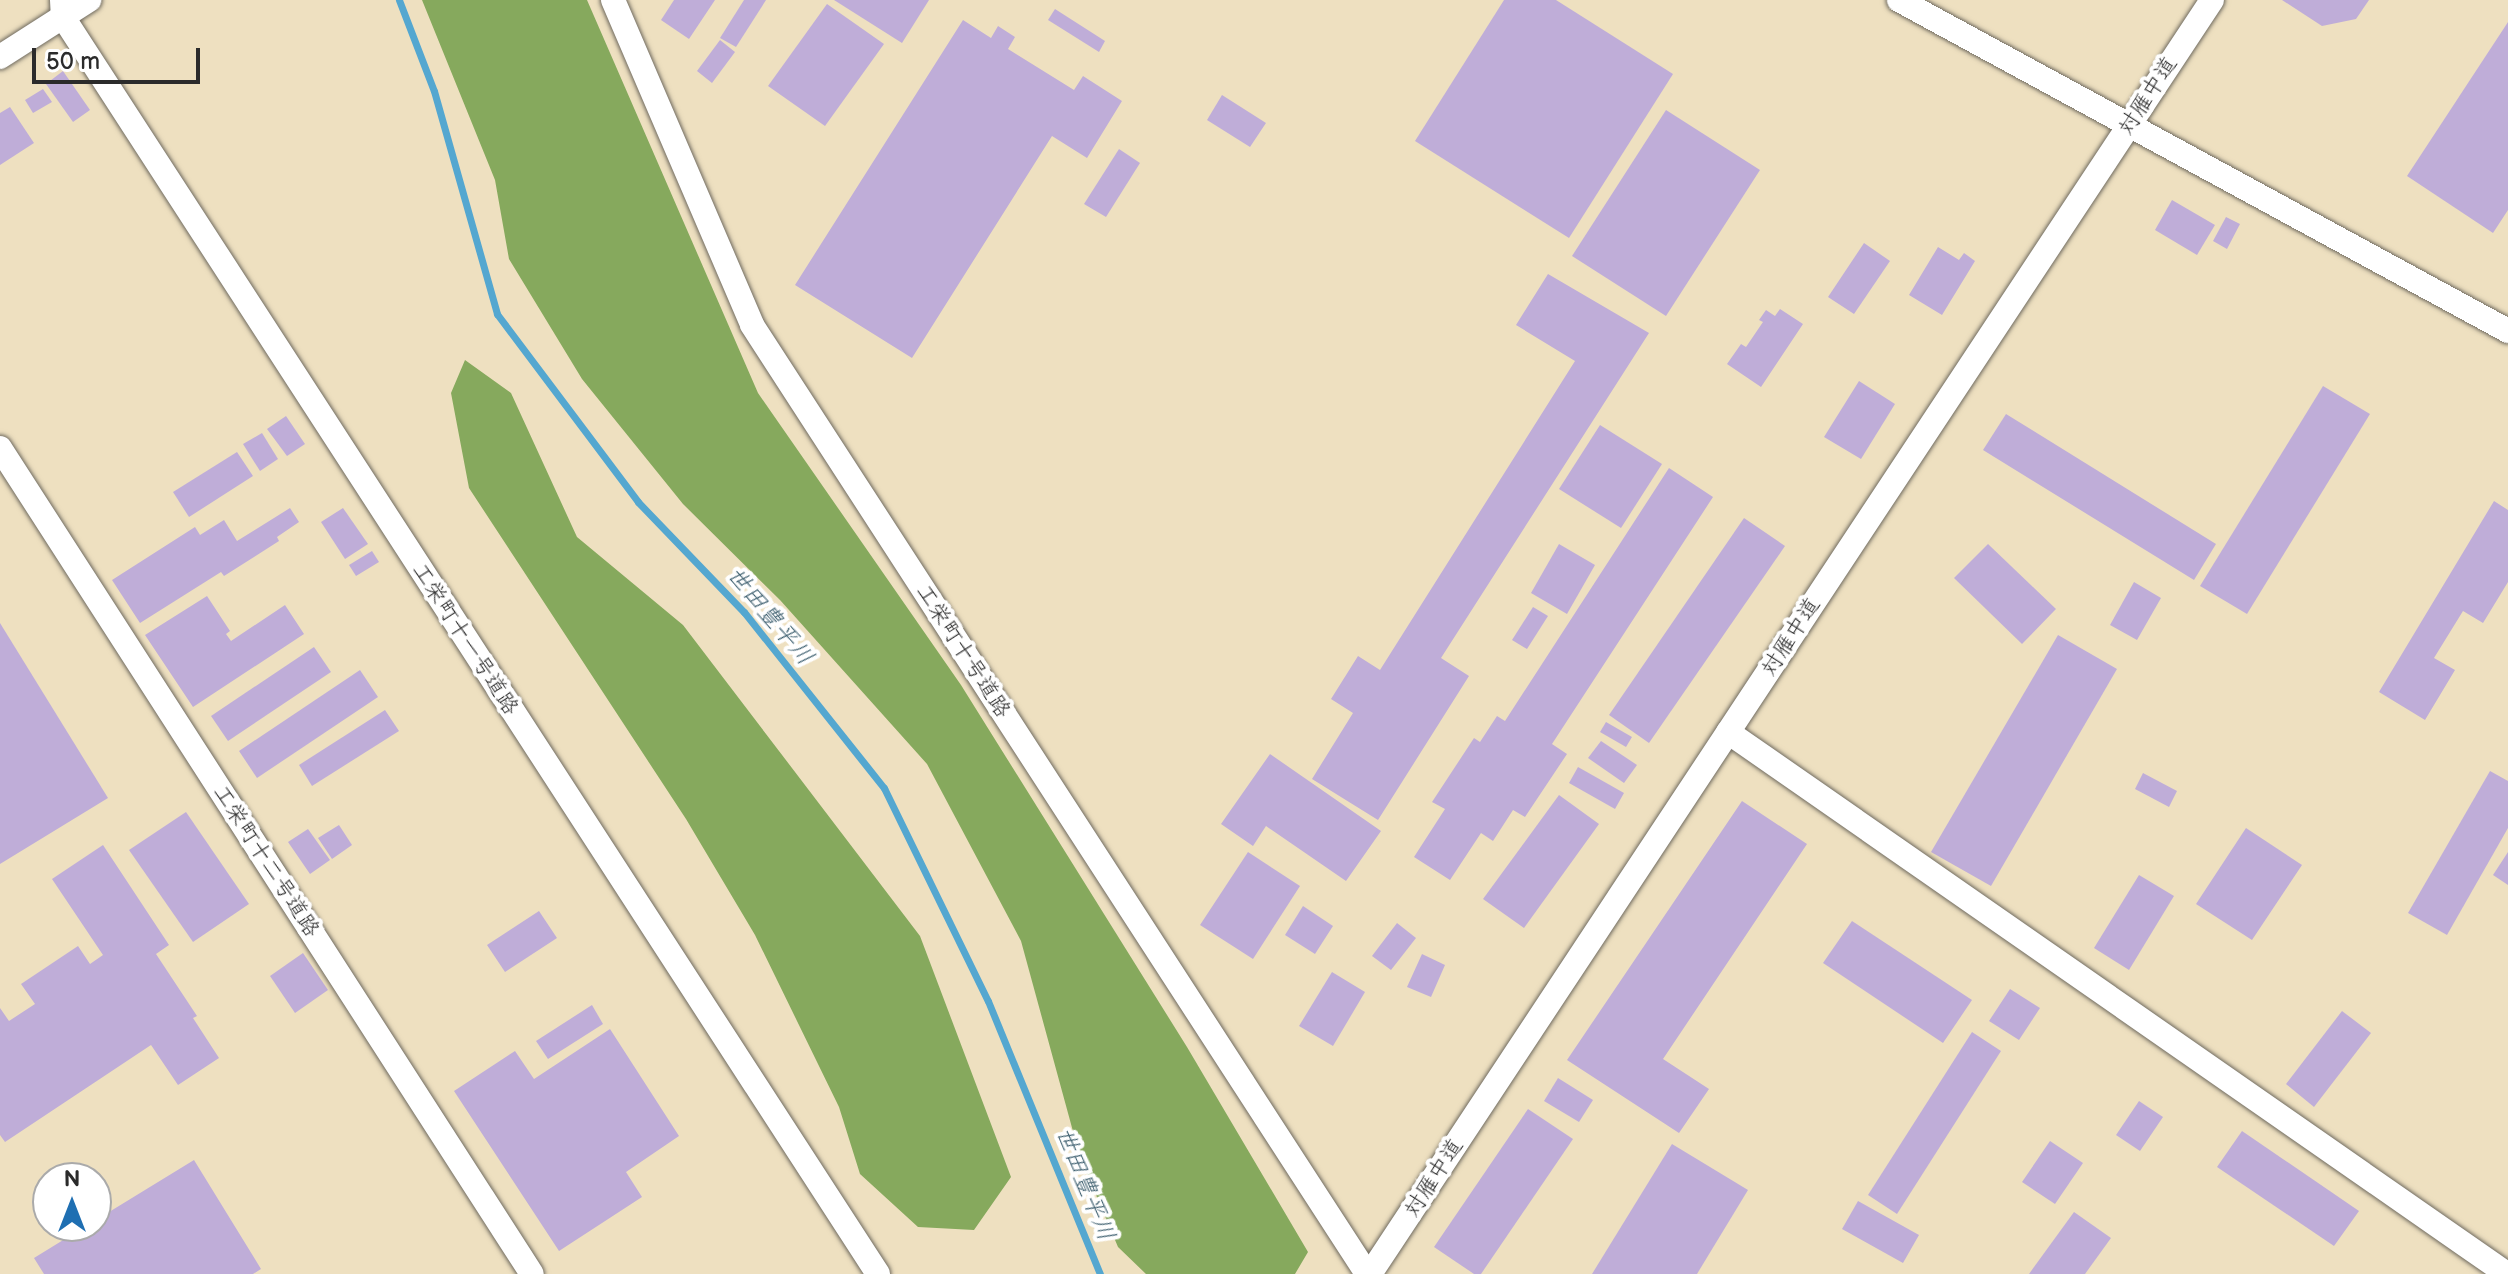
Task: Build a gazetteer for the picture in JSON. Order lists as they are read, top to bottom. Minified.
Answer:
{"streets":{"street":["対雁中道","工栄町十一号道路","工栄町十号道路","工栄町十二号道路"]},"crossings":[["対雁中道","工栄町十号道路"]],"water":["世田豊平川"],"scale_bar":"50 m","north":"top"}
